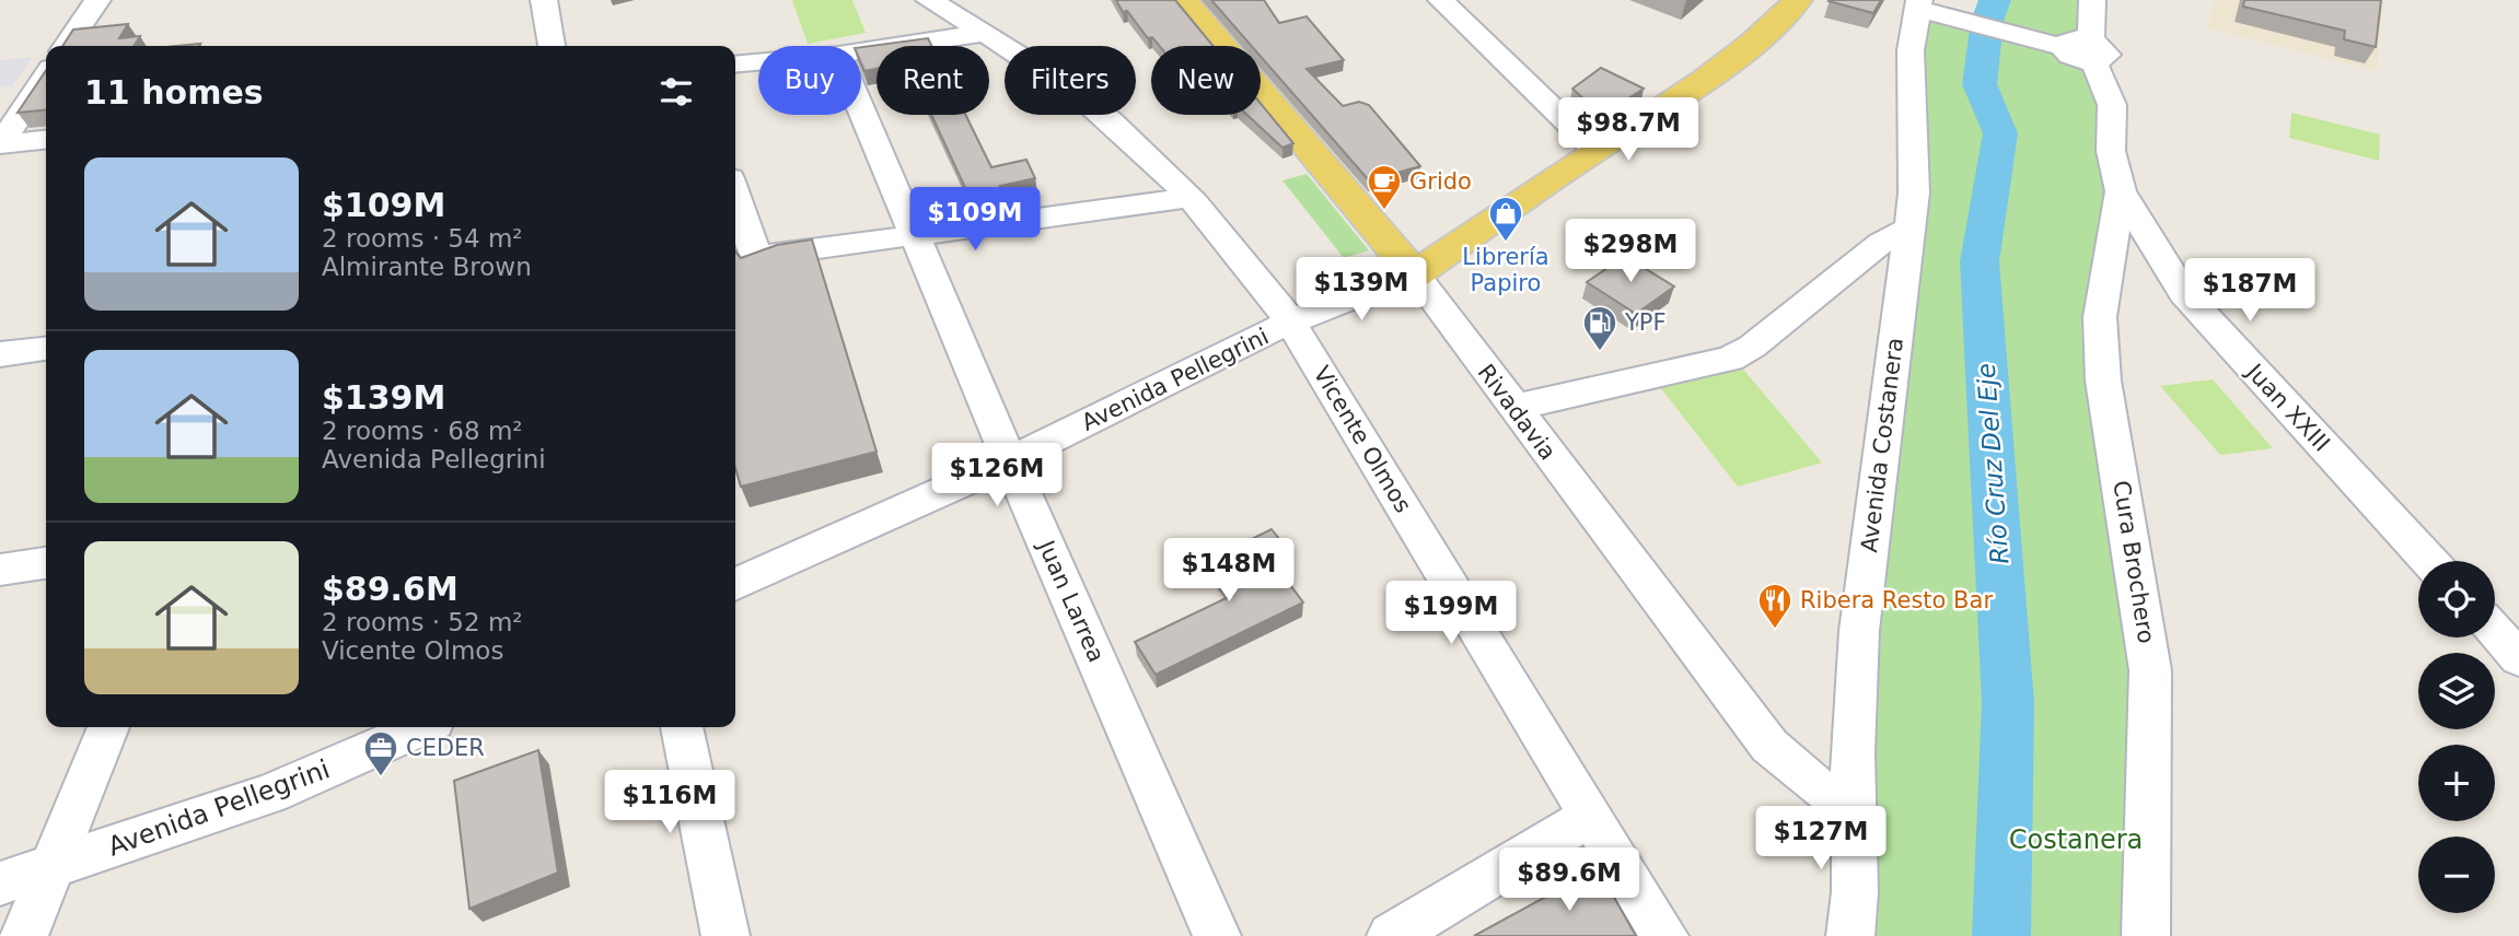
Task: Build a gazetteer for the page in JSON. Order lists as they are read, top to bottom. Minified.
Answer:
{"streets":{"main road":["Rivadavia"],"street":["Avenida Pellegrini","Juan XXIII","Vicente Olmos","Avenida Costanera","Cura Brochero","Juan Larrea"]},"crossings":[["Avenida Pellegrini","Rivadavia"],["Avenida Pellegrini","Vicente Olmos"],["Avenida Pellegrini","Juan Larrea"],["Juan XXIII","Cura Brochero"],["Rivadavia","Avenida Costanera"]],"water":["Río Cruz Del Eje"],"parks":["Costanera"],"places":{"cafe":["Grido"],"shop":["Librería Papiro"],"fuel station":["YPF"],"restaurant":["Ribera Resto Bar"],"office":["CEDER"]},"page":{"chip":["Buy","Rent","Filters","New"],"heading":"11 homes","price":["$98.7M","$109M","$298M","$139M","$187M","$126M","$148M","$199M","$116M","$127M","$89.6M"],"list":[{"name":"$109M","note":"2 rooms · 54 m² · Almirante Brown"},{"name":"$139M","note":"2 rooms · 68 m² · Avenida Pellegrini"},{"name":"$89.6M","note":"2 rooms · 52 m² · Vicente Olmos"}],"map_buttons":["+","−"]}}
